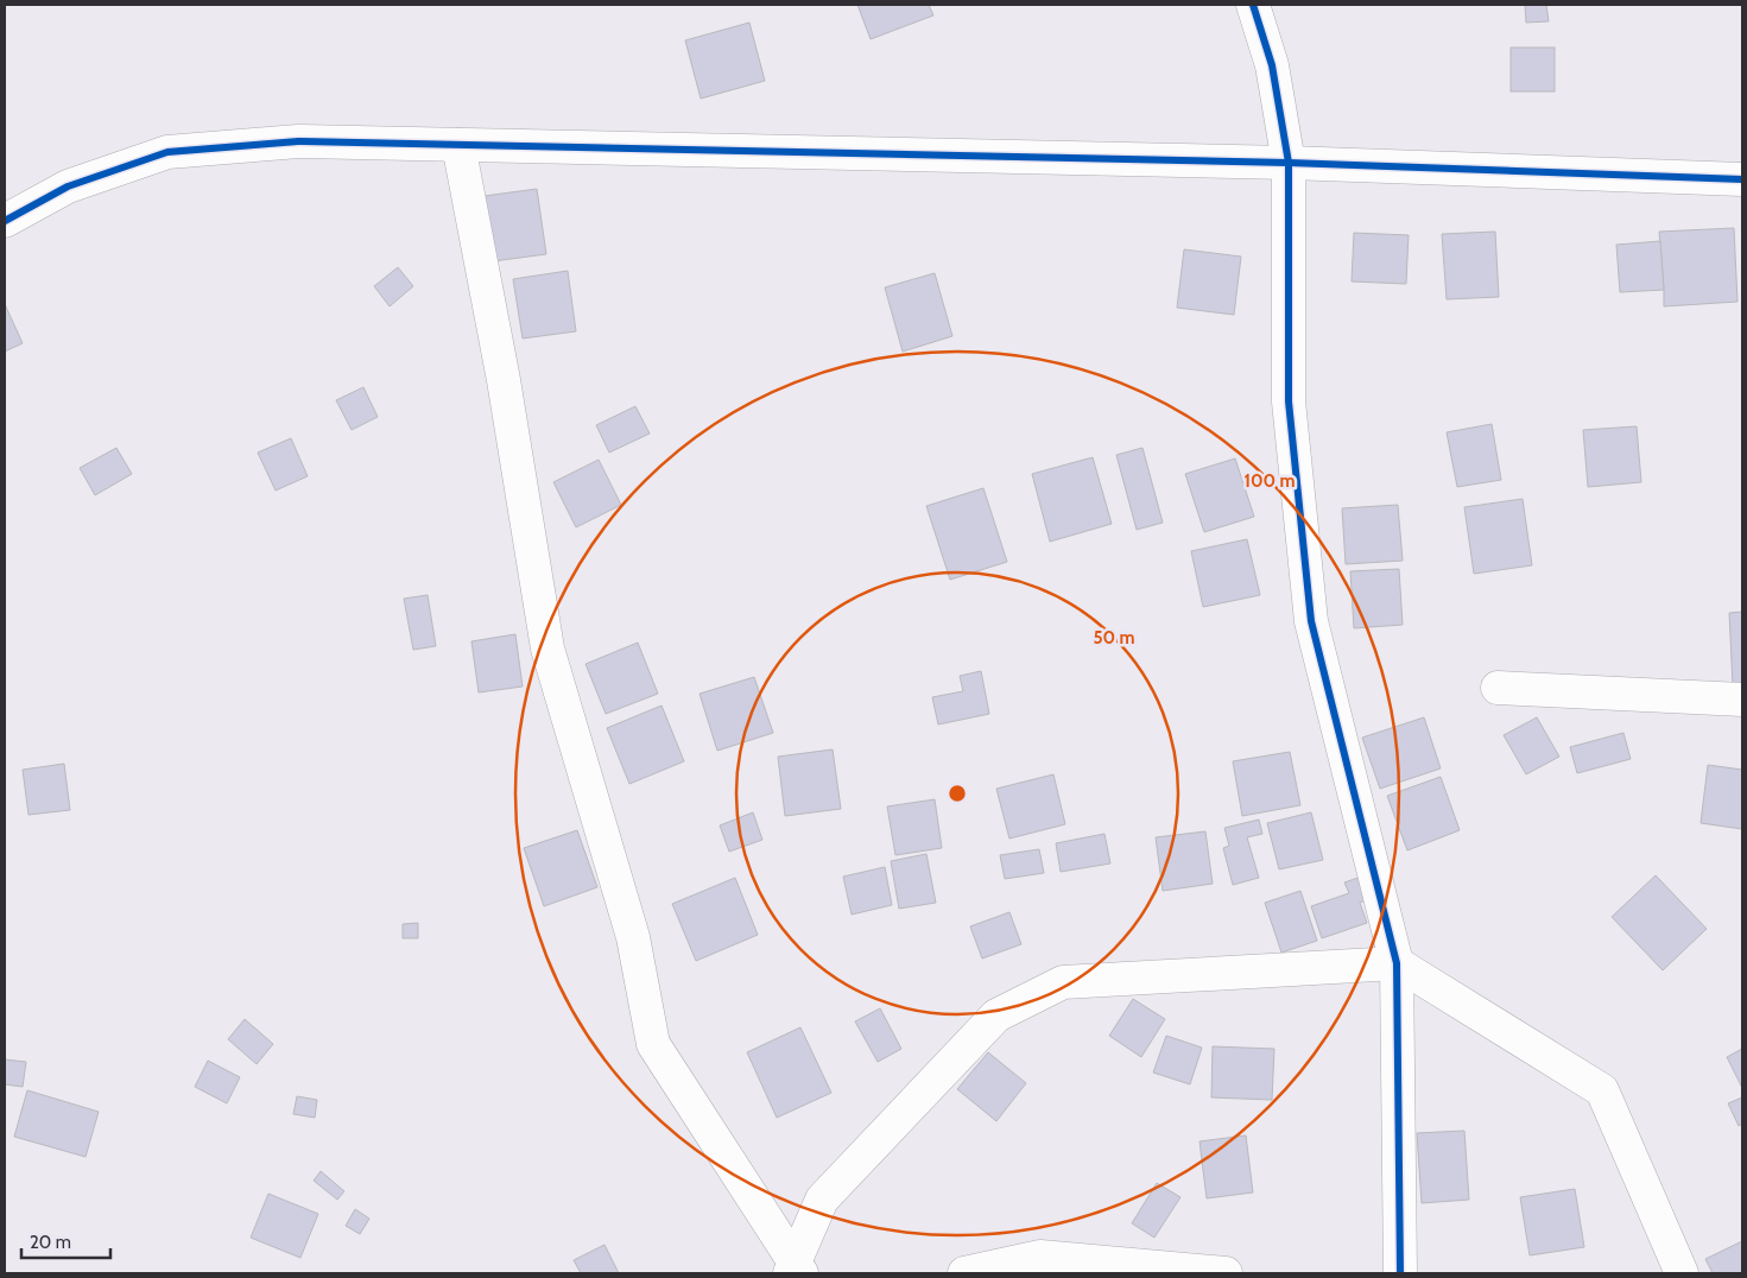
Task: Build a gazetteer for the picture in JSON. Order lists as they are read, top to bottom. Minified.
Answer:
{"scale_bar":"20 m","rings":["100 m","50 m"]}
